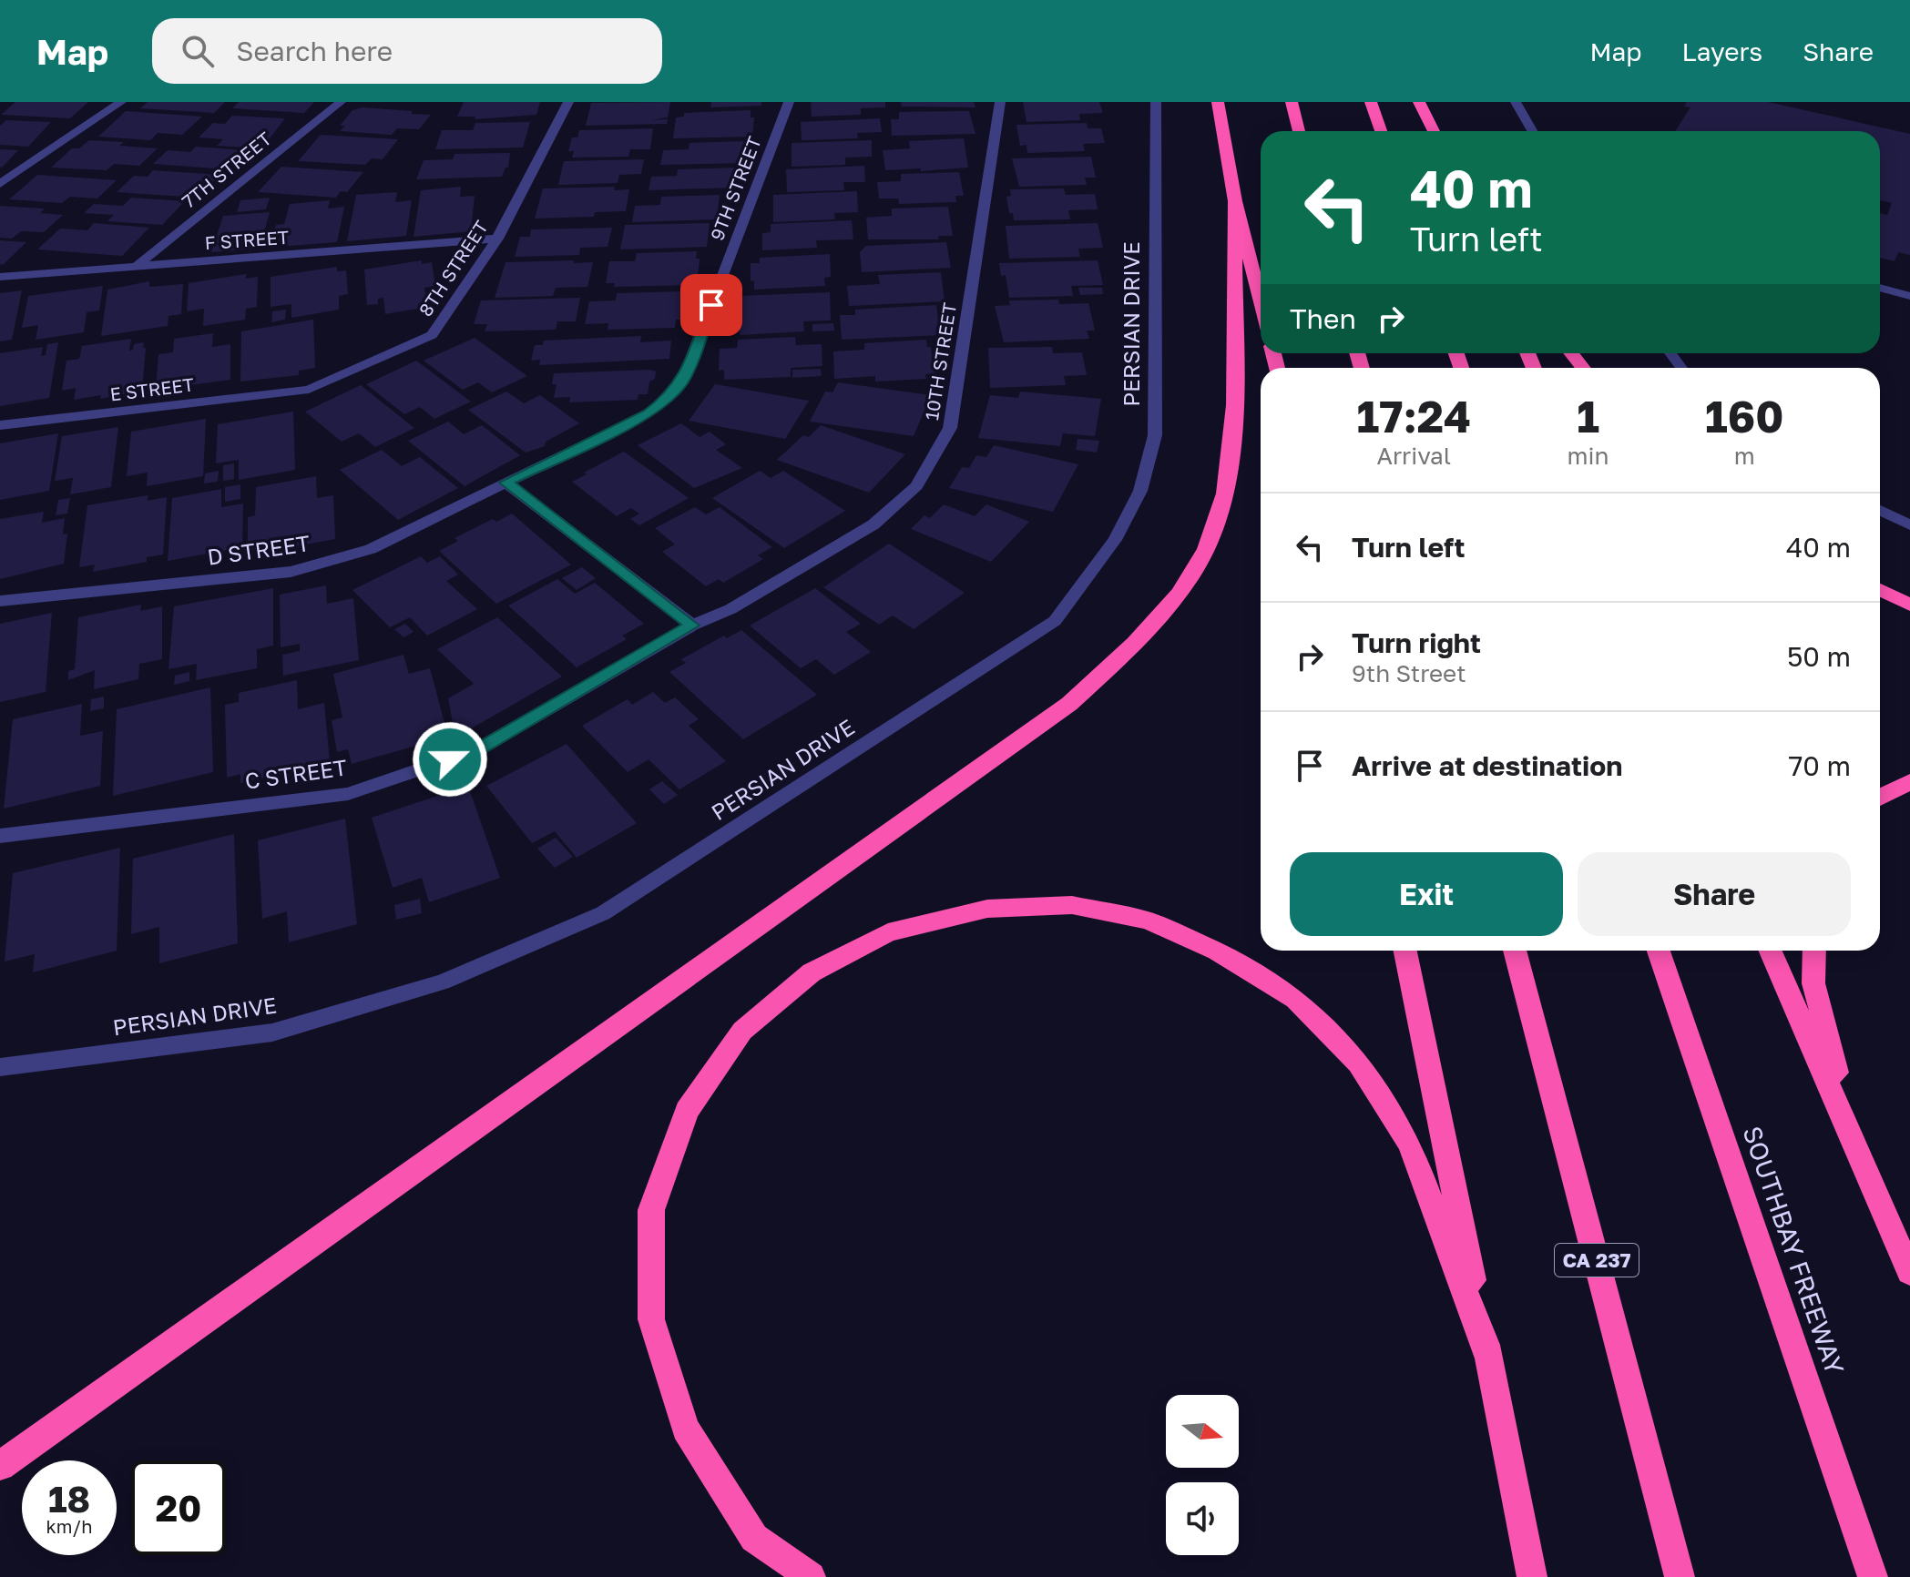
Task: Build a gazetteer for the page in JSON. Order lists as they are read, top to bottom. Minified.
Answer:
{"streets":{"highway":["SOUTHBAY FREEWAY","CA 237"],"street":["7TH STREET","9TH STREET","F STREET","8TH STREET","PERSIAN DRIVE","10TH STREET","E STREET","D STREET","C STREET"]},"crossings":[["7TH STREET","F STREET"],["9TH STREET","D STREET"],["F STREET","8TH STREET"],["8TH STREET","E STREET"],["10TH STREET","C STREET"]],"north":"right","page":{"header":"Map","search":"Search here","nav":["Map","Layers","Share"],"turn":["40 m","Turn left"],"then":"Then","eta":["17:24","Arrival","1","min","160","m"],"list":[{"name":"Turn left","value":"40 m"},{"name":"Turn right","note":"9th Street","value":"50 m"},{"name":"Arrive at destination","value":"70 m"}],"buttons":["Exit","Share"],"speed":"18 km/h","limit":"20"}}
